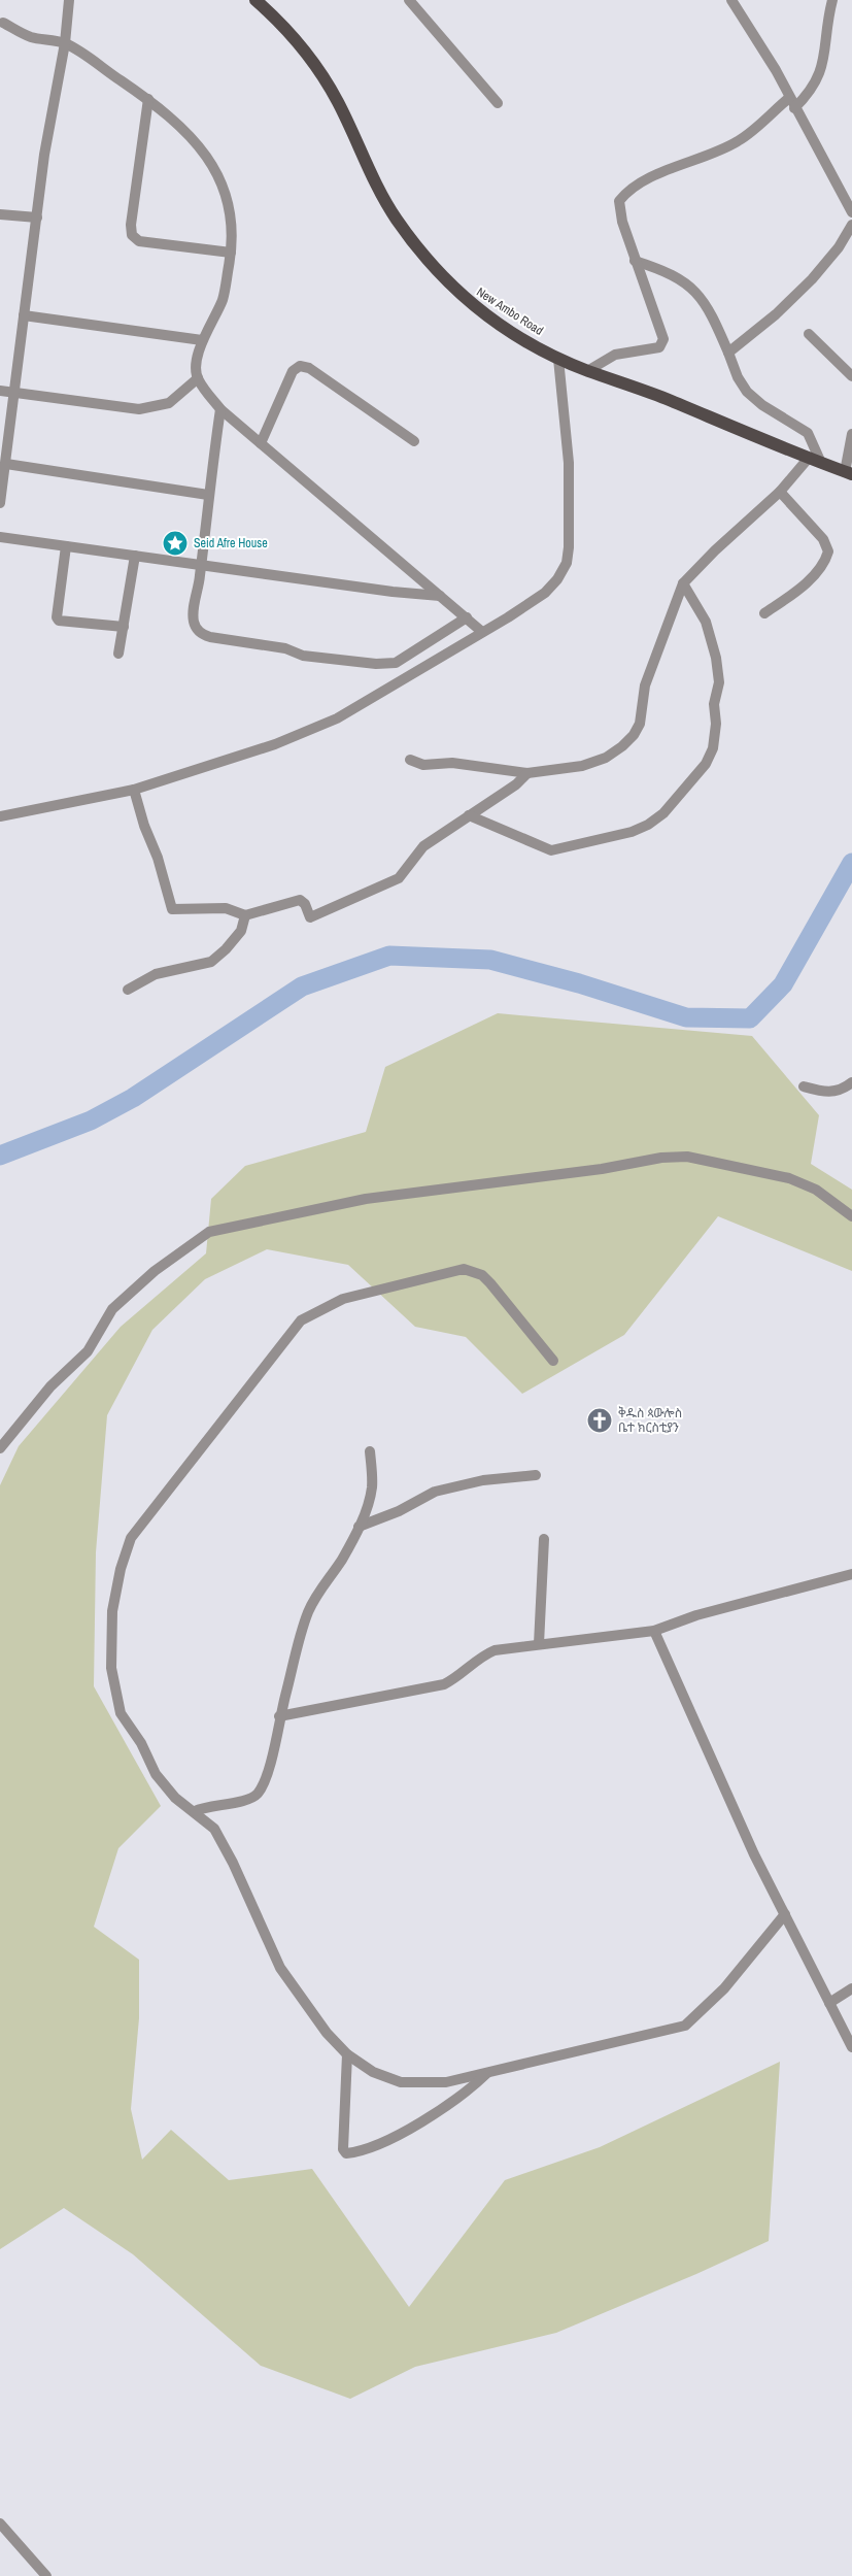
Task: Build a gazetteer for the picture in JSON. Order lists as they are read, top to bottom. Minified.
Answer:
{"streets":{"main road":["New Ambo Road"]},"places":{"place":["Seid Afre House"],"church":["ቅዱስ ጳውሎስ ቤተ ክርስቲያን"]}}
